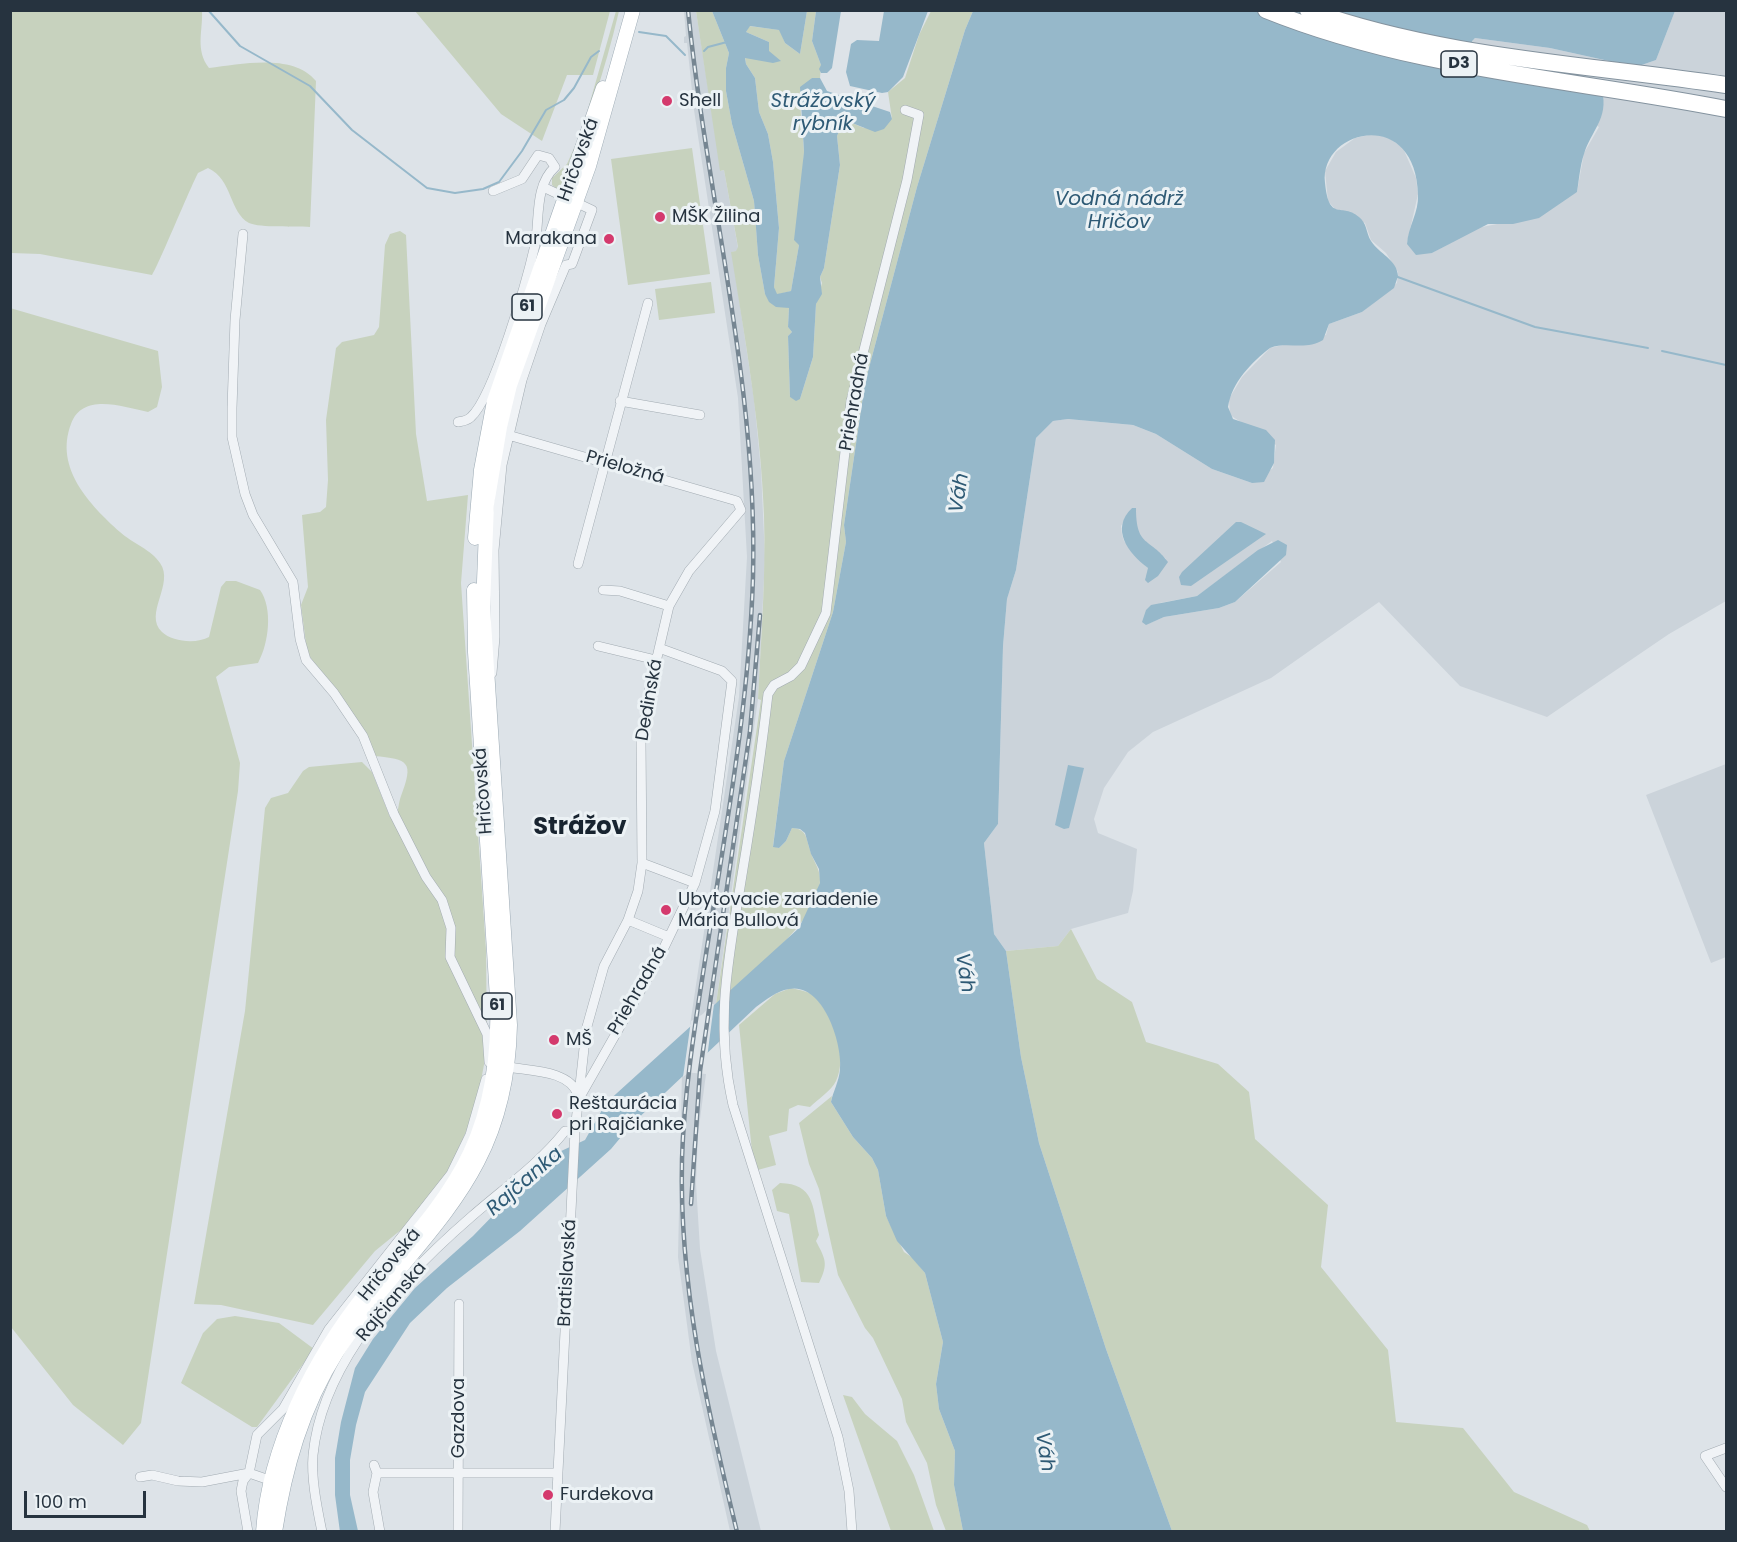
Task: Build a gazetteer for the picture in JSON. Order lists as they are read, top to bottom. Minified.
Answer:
{"streets":{"highway":["D3"],"main road":["Hričovská","61"],"street":["Priehradná","Prieložná","Dedinská","Bratislavská","Rajčianska","Gazdova"]},"crossings":[["Hričovská","Prieložná"],["Priehradná","Dedinská"],["Priehradná","Bratislavská"],["Prieložná","Dedinská"],["Dedinská","Bratislavská"],["Bratislavská","Rajčianska"]],"districts":["Strážov"],"water":["Strážovský rybník","Vodná nádrž Hričov","Váh","Rajčanka"],"places":["Shell","MŠK Žilina","Marakana","Ubytovacie zariadenie Mária Bullová","MŠ","Reštaurácia pri Rajčianke","Furdekova"],"scale_bar":"100 m"}
